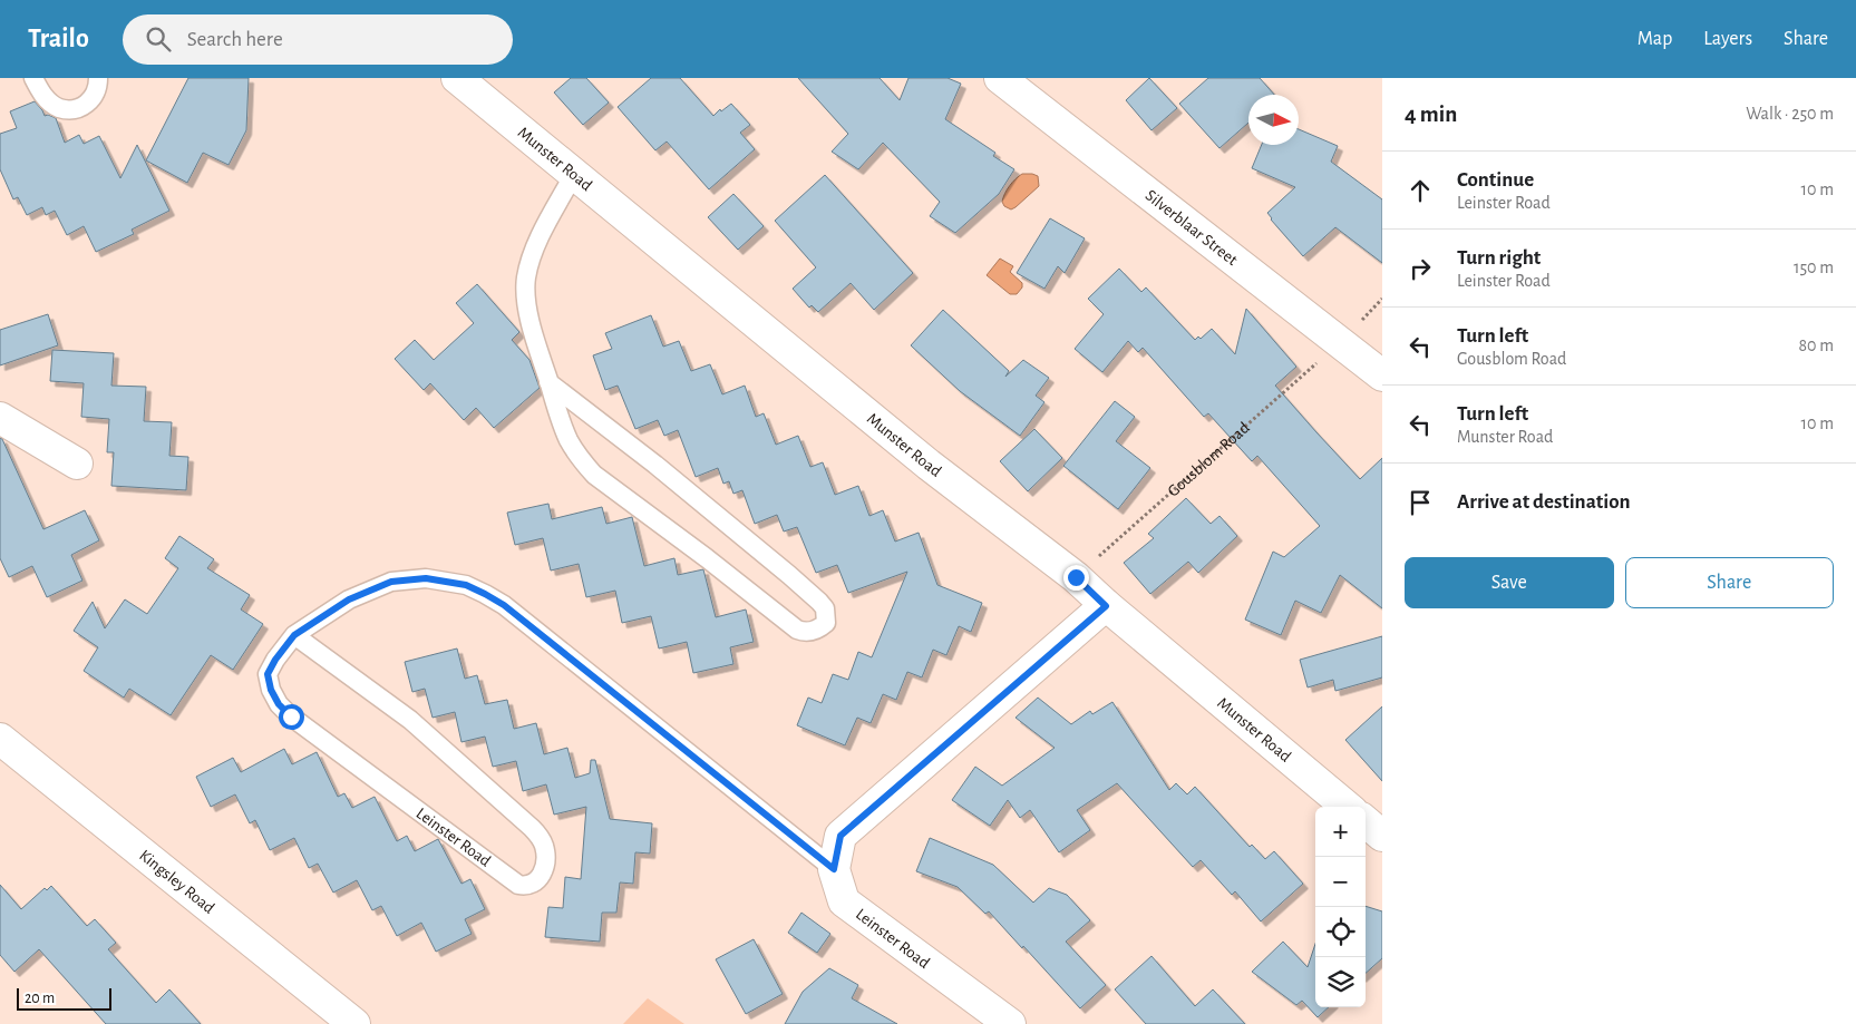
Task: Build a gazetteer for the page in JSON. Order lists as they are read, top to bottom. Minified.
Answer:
{"streets":{"street":["Munster Road","Silverblaar Street","Leinster Road","Kingsley Road"],"path":["Gousblom Road"]},"crossings":[["Munster Road","Gousblom Road"],["Silverblaar Street","Gousblom Road"]],"scale_bar":"20 m","north":"right","page":{"header":"Trailo","search":"Search here","nav":["Map","Layers","Share"],"heading":["4 min","Walk · 250 m"],"list":[["Continue","Leinster Road","10 m"],["Turn right","Leinster Road","150 m"],["Turn left","Gousblom Road","80 m"],["Turn left","Munster Road","10 m"],"Arrive at destination"],"buttons":["Save","Share"],"map_buttons":["+","−"],"scale":"20 m"}}
